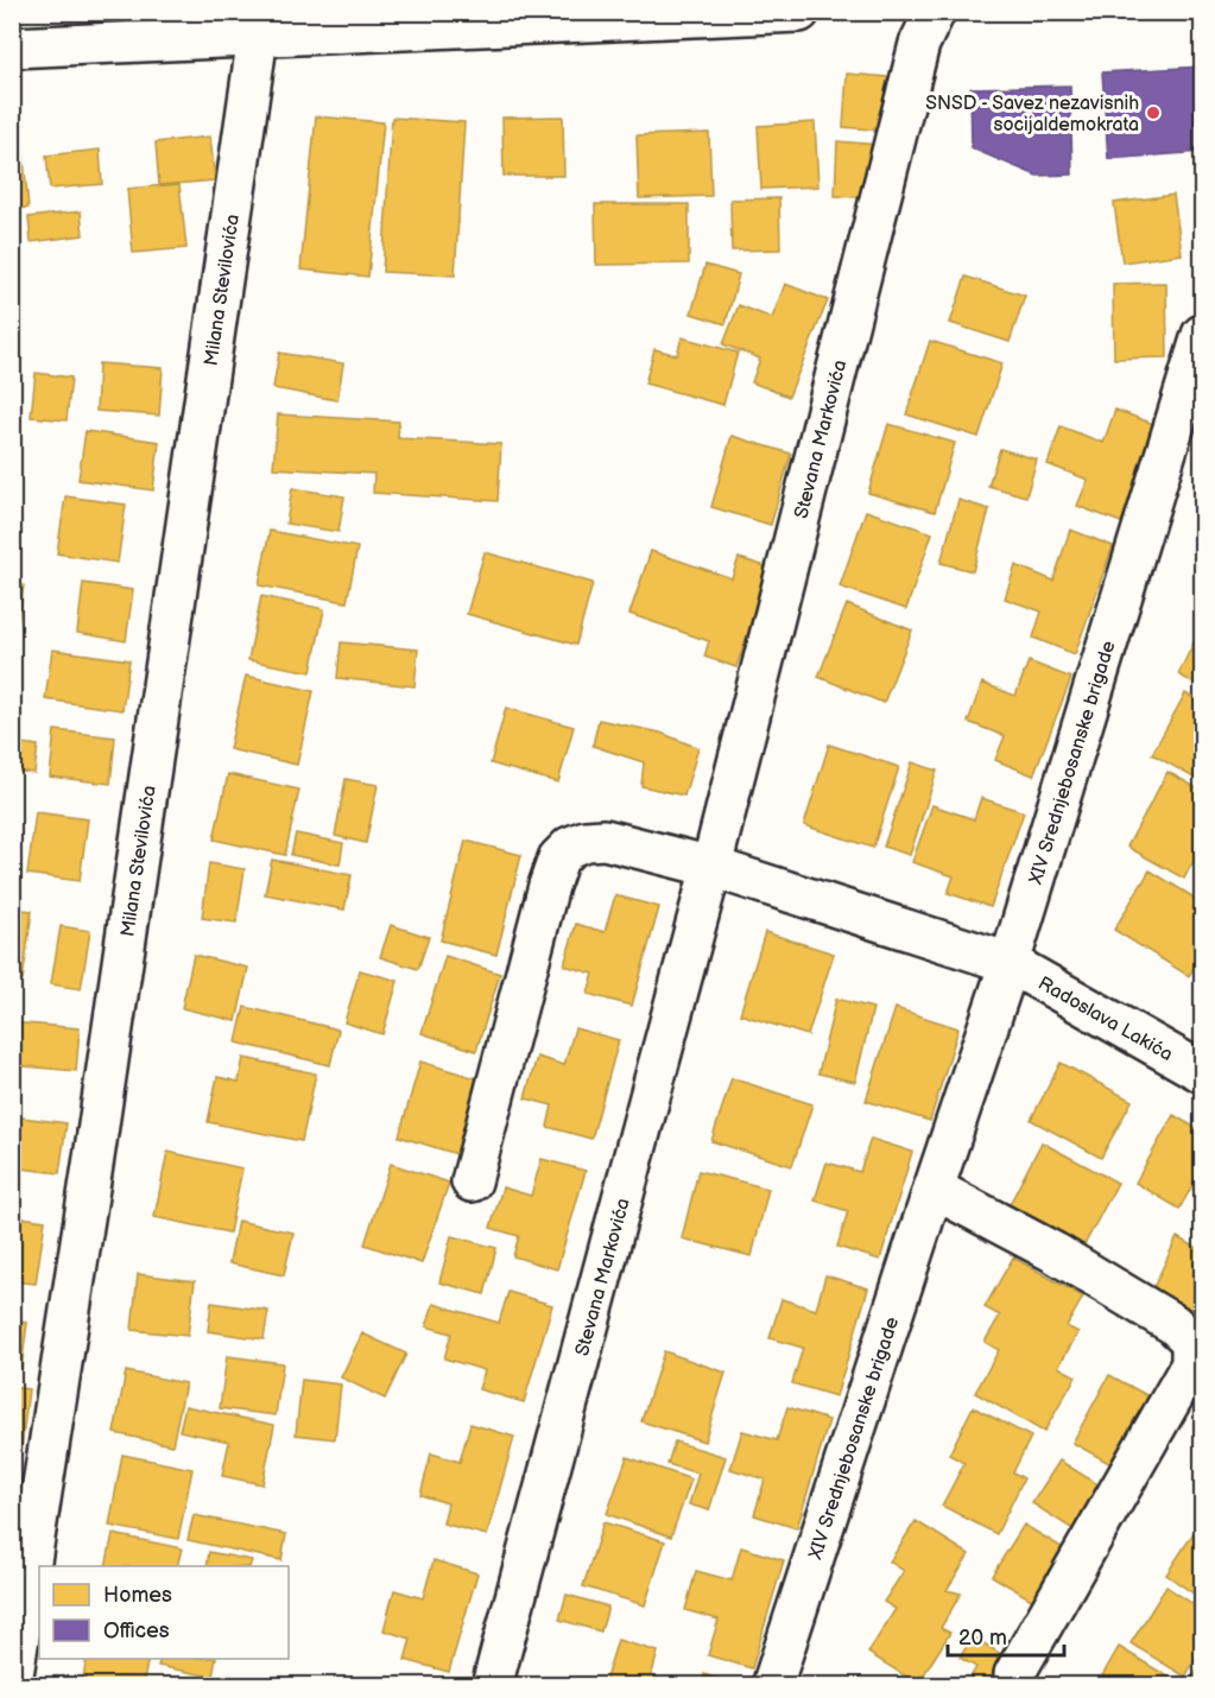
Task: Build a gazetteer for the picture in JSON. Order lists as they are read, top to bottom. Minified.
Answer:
{"streets":{"street":["Milana Stevilovića","Stevana Markovića","XIV Srednjebosanske brigade","Radoslava Lakića"]},"crossings":[["XIV Srednjebosanske brigade","Radoslava Lakića"]],"places":["SNSD - Savez nezavisnih socijaldemokrata"],"legend":["Homes","Offices"],"scale_bar":"20 m"}
